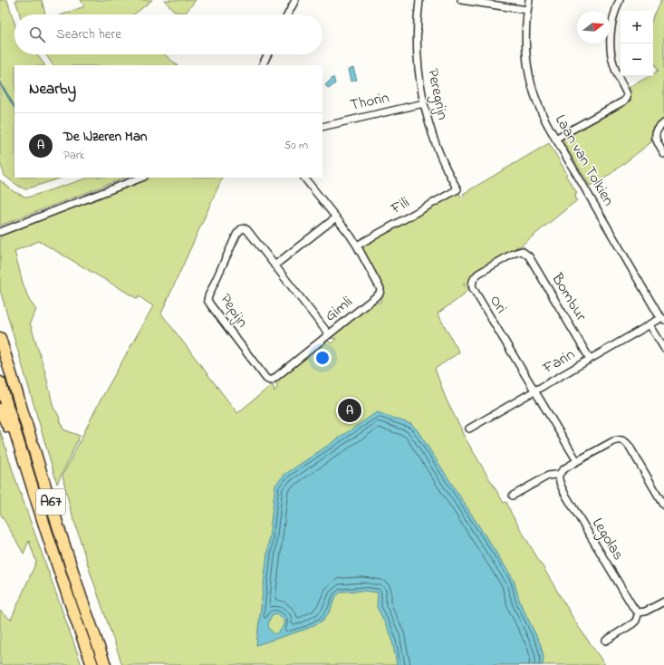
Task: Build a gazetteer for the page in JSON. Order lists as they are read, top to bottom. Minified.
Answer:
{"streets":{"highway":["A67"],"street":["Peregrijn","Thorin","Laan van Tolkien","Fili","Bombur","Ori","Gimli","Pepijn","Farin","Legolas"]},"crossings":[["Peregrijn","Thorin"],["Peregrijn","Fili"],["Laan van Tolkien","Farin"],["Fili","Gimli"],["Bombur","Ori"],["Bombur","Farin"],["Ori","Farin"],["Gimli","Pepijn"]],"north":"right","page":{"map_buttons":["+","−"],"search":"Search here","heading":"Nearby","list":[{"mark":"A","name":"De IJzeren Man","note":"Park","value":"50 m"}],"pins":"A"}}
